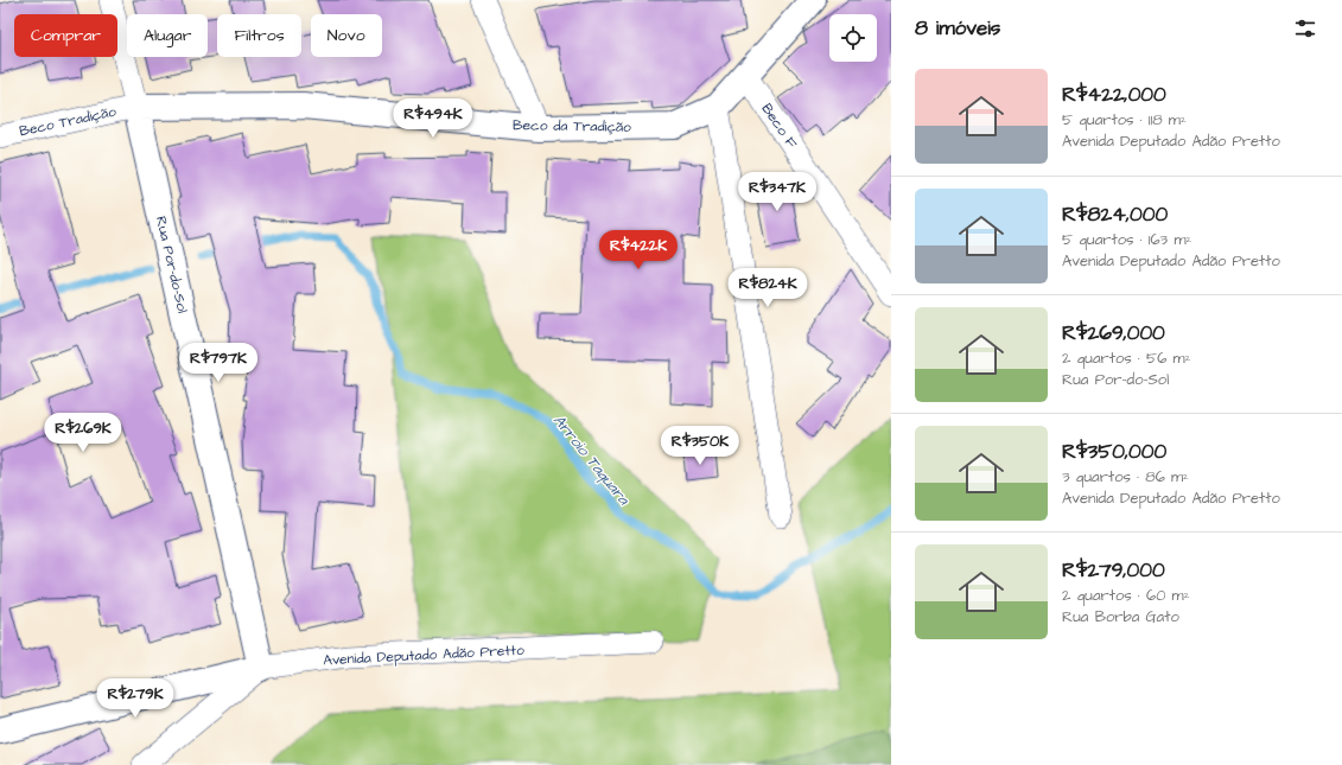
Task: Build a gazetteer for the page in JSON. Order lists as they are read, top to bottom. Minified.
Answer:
{"streets":{"street":["Beco Tradição","Beco da Tradição","Beco F","Rua Por-do-Sol","Avenida Deputado Adão Pretto"]},"crossings":[["Beco Tradição","Beco da Tradição"],["Beco Tradição","Rua Por-do-Sol"],["Beco da Tradição","Rua Por-do-Sol"],["Rua Por-do-Sol","Avenida Deputado Adão Pretto"]],"water":["Arroio Taquara"],"page":{"heading":"8 imóveis","chip":["Comprar","Alugar","Filtros","Novo"],"list":[{"name":"R$422,000","note":"5 quartos · 118 m² · Avenida Deputado Adão Pretto"},{"name":"R$824,000","note":"5 quartos · 163 m² · Avenida Deputado Adão Pretto"},{"name":"R$269,000","note":"2 quartos · 56 m² · Rua Por-do-Sol"},{"name":"R$350,000","note":"3 quartos · 86 m² · Avenida Deputado Adão Pretto"},{"name":"R$279,000","note":"2 quartos · 60 m² · Rua Borba Gato"}],"price":["R$494K","R$347K","R$422K","R$824K","R$797K","R$269K","R$350K","R$279K"]}}
